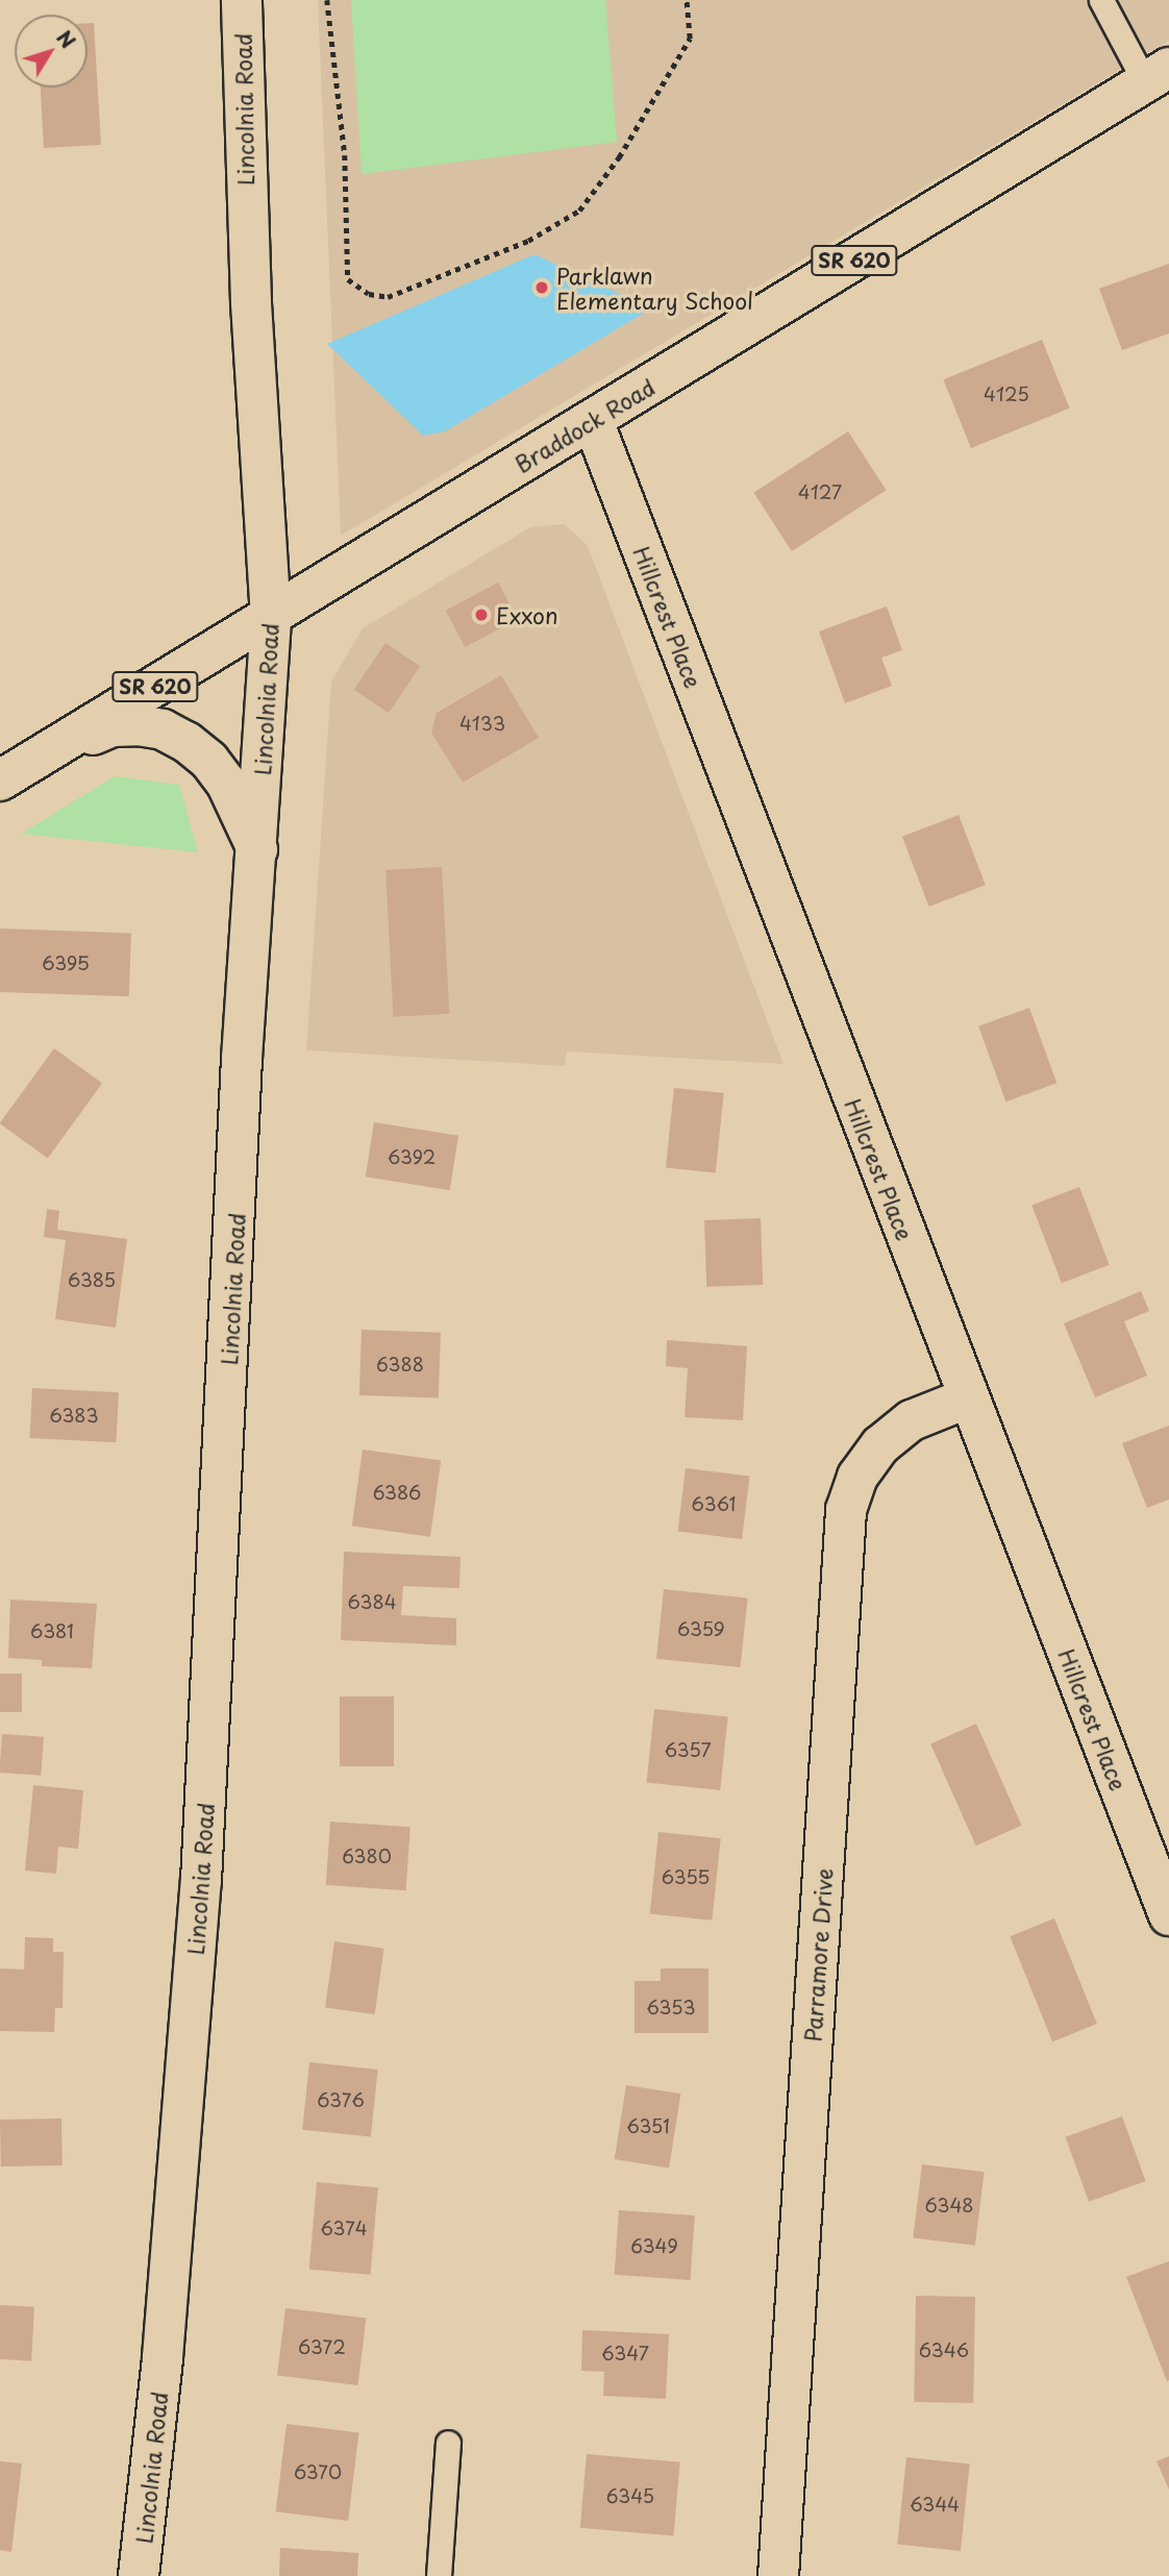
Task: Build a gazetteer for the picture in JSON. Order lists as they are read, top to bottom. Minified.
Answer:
{"streets":{"main road":["Lincolnia Road","SR 620","Braddock Road","Hillcrest Place","Parramore Drive"]},"crossings":[["Lincolnia Road","Braddock Road"],["Braddock Road","Hillcrest Place"],["Hillcrest Place","Parramore Drive"]],"places":["Parklawn Elementary School","Exxon"],"house_numbers":["4125","4127","4133","6395","6392","6385","6388","6383","6386","6361","6384","6359","6381","6357","6380","6355","6353","6376","6351","6348","6374","6349","6372","6346","6347","6370","6345","6344"],"north":"top right"}
